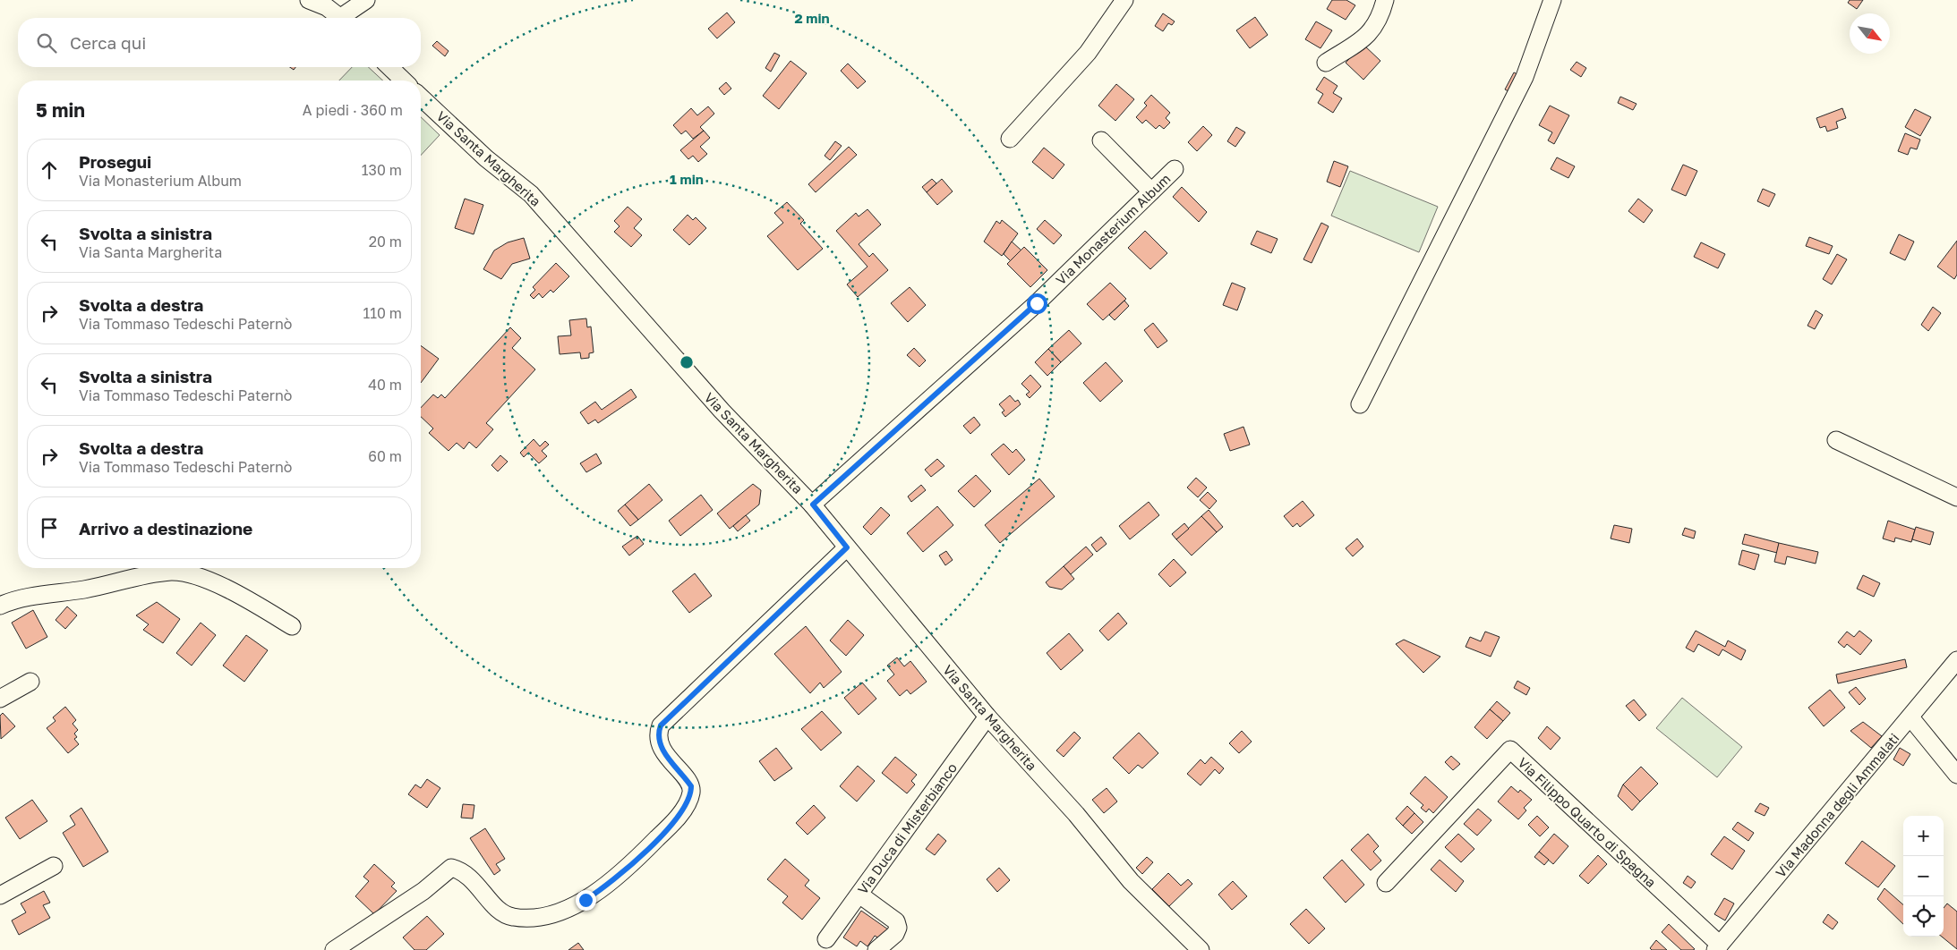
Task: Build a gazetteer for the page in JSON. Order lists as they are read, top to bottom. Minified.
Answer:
{"streets":{"street":["Via Santa Margherita","Via Monasterium Album","Via Madonna degli Ammalati","Via Filippo Quarto di Spagna","Via Duca di Misterbianco"]},"crossings":[["Via Santa Margherita","Via Monasterium Album"],["Via Santa Margherita","Via Duca di Misterbianco"],["Via Madonna degli Ammalati","Via Filippo Quarto di Spagna"]],"north":"bottom right","page":{"search":"Cerca qui","heading":["5 min","A piedi · 360 m"],"list":[["Prosegui","Via Monasterium Album","130 m"],["Svolta a sinistra","Via Santa Margherita","20 m"],["Svolta a destra","Via Tommaso Tedeschi Paternò","110 m"],["Svolta a sinistra","Via Tommaso Tedeschi Paternò","40 m"],["Svolta a destra","Via Tommaso Tedeschi Paternò","60 m"],"Arrivo a destinazione"],"map_buttons":["+","−"]},"rings":["2 min","1 min"]}
